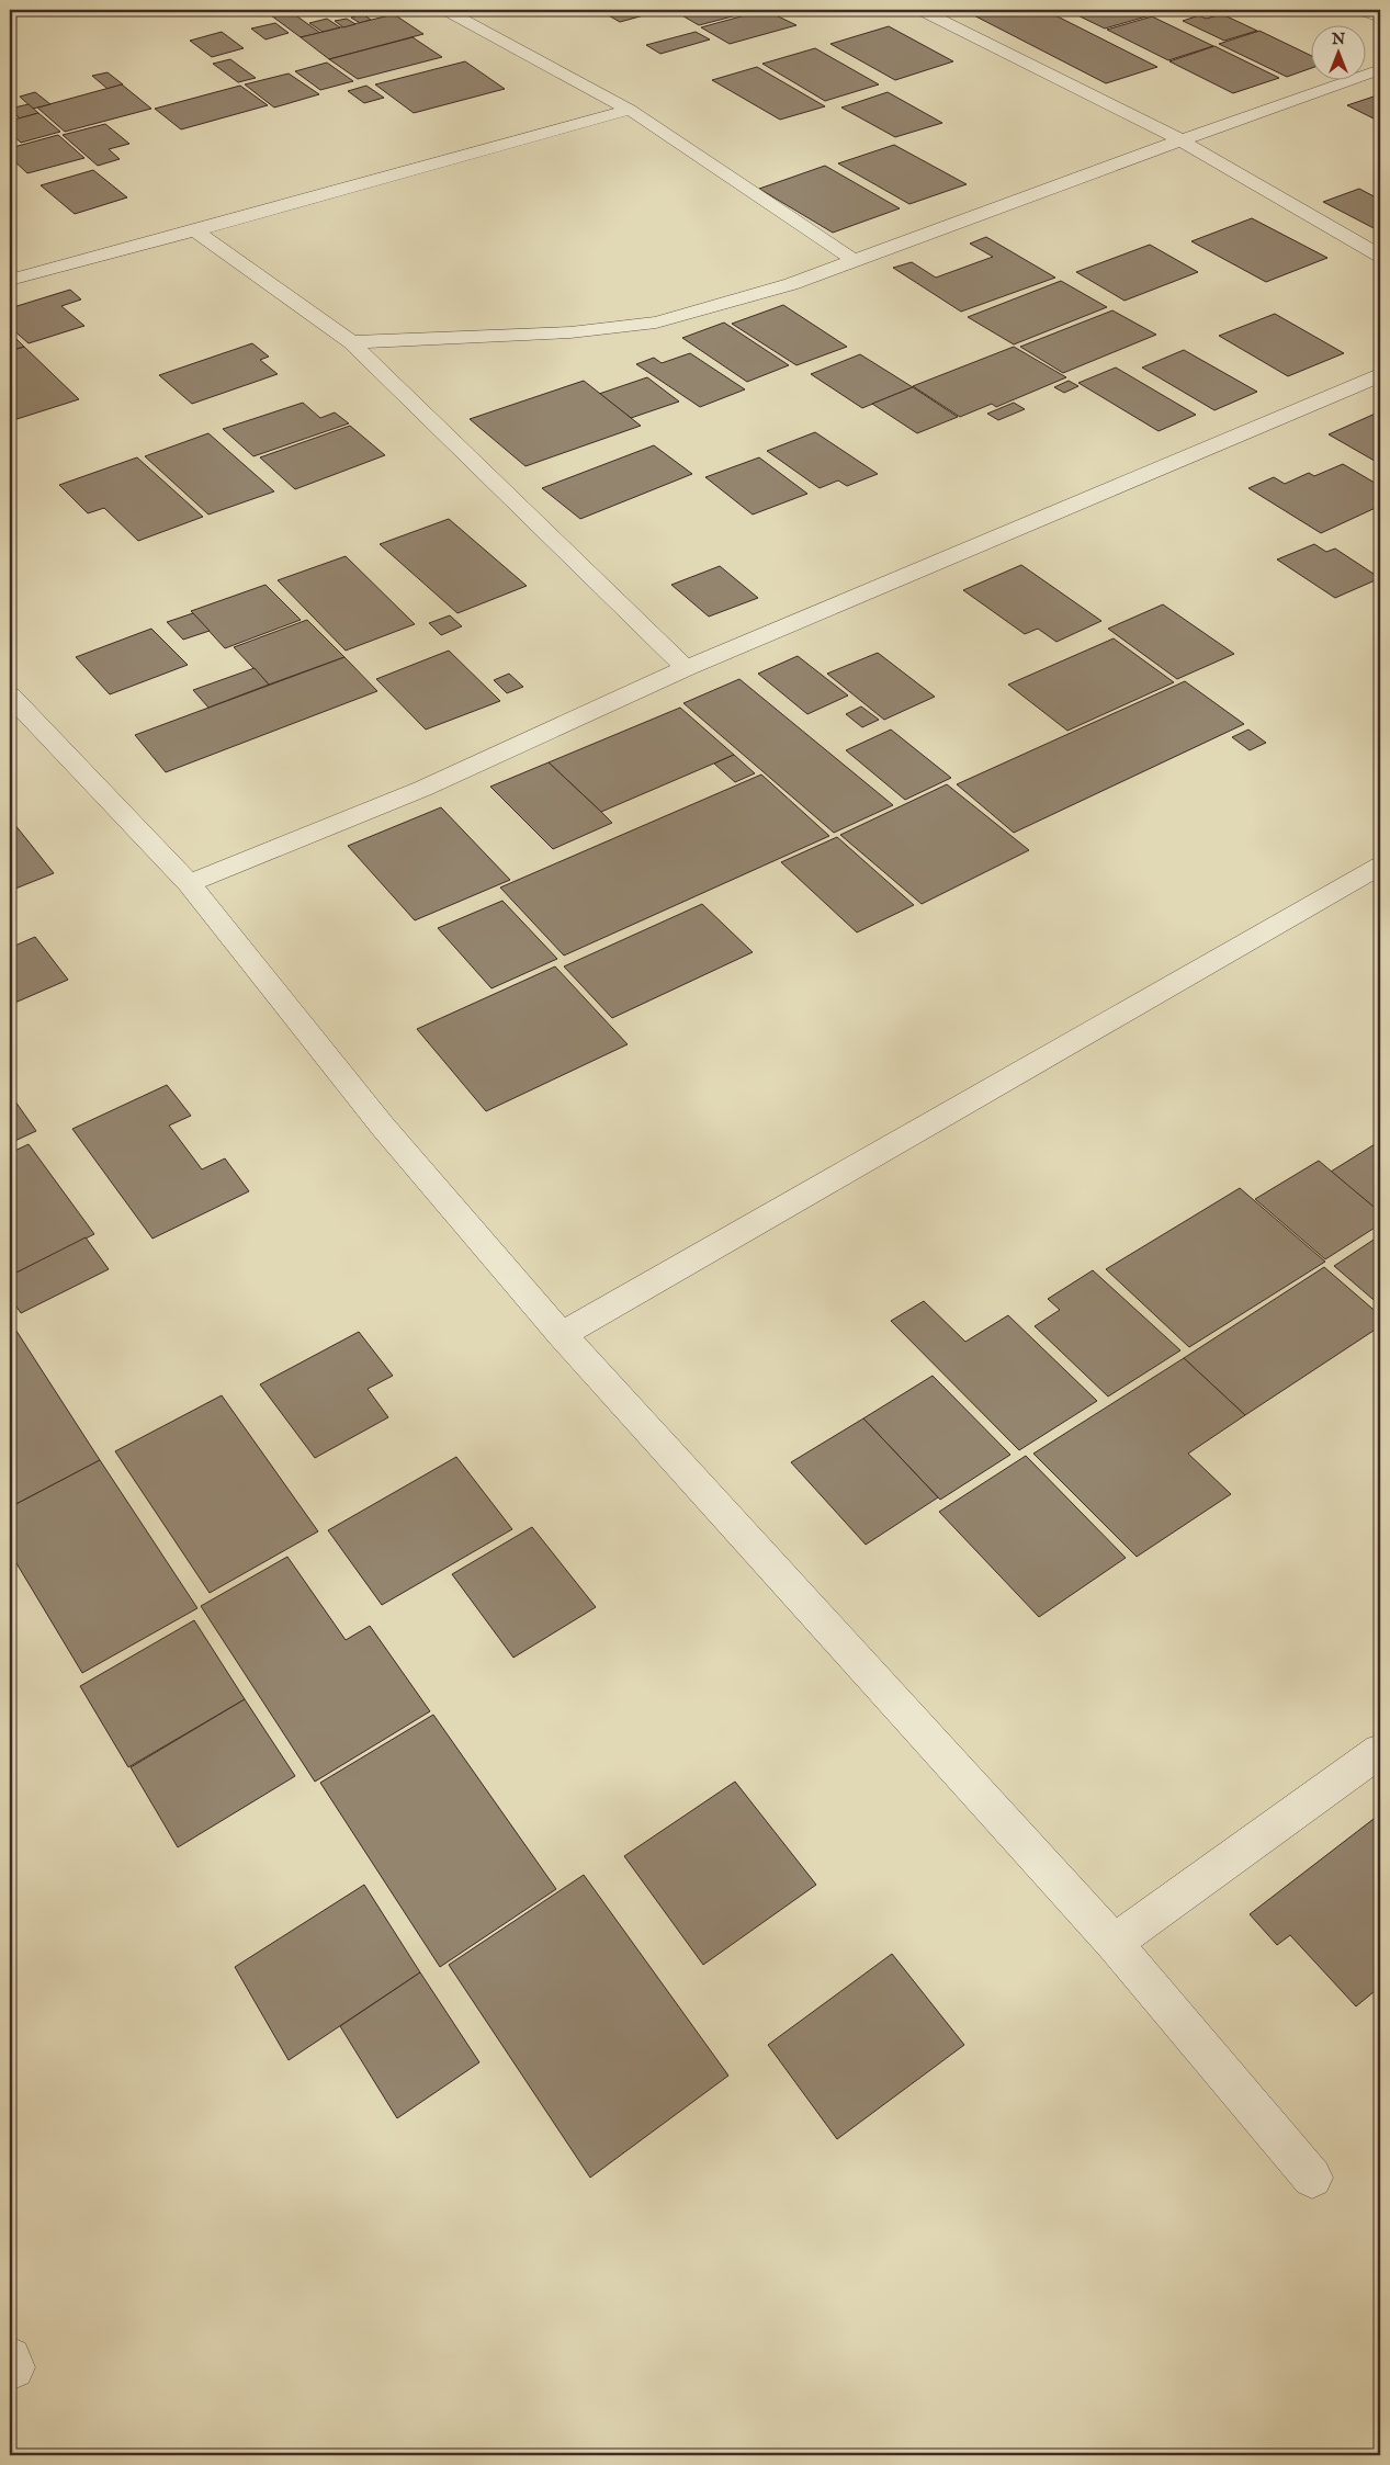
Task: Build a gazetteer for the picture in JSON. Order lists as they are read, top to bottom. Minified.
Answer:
{"north":"top"}
